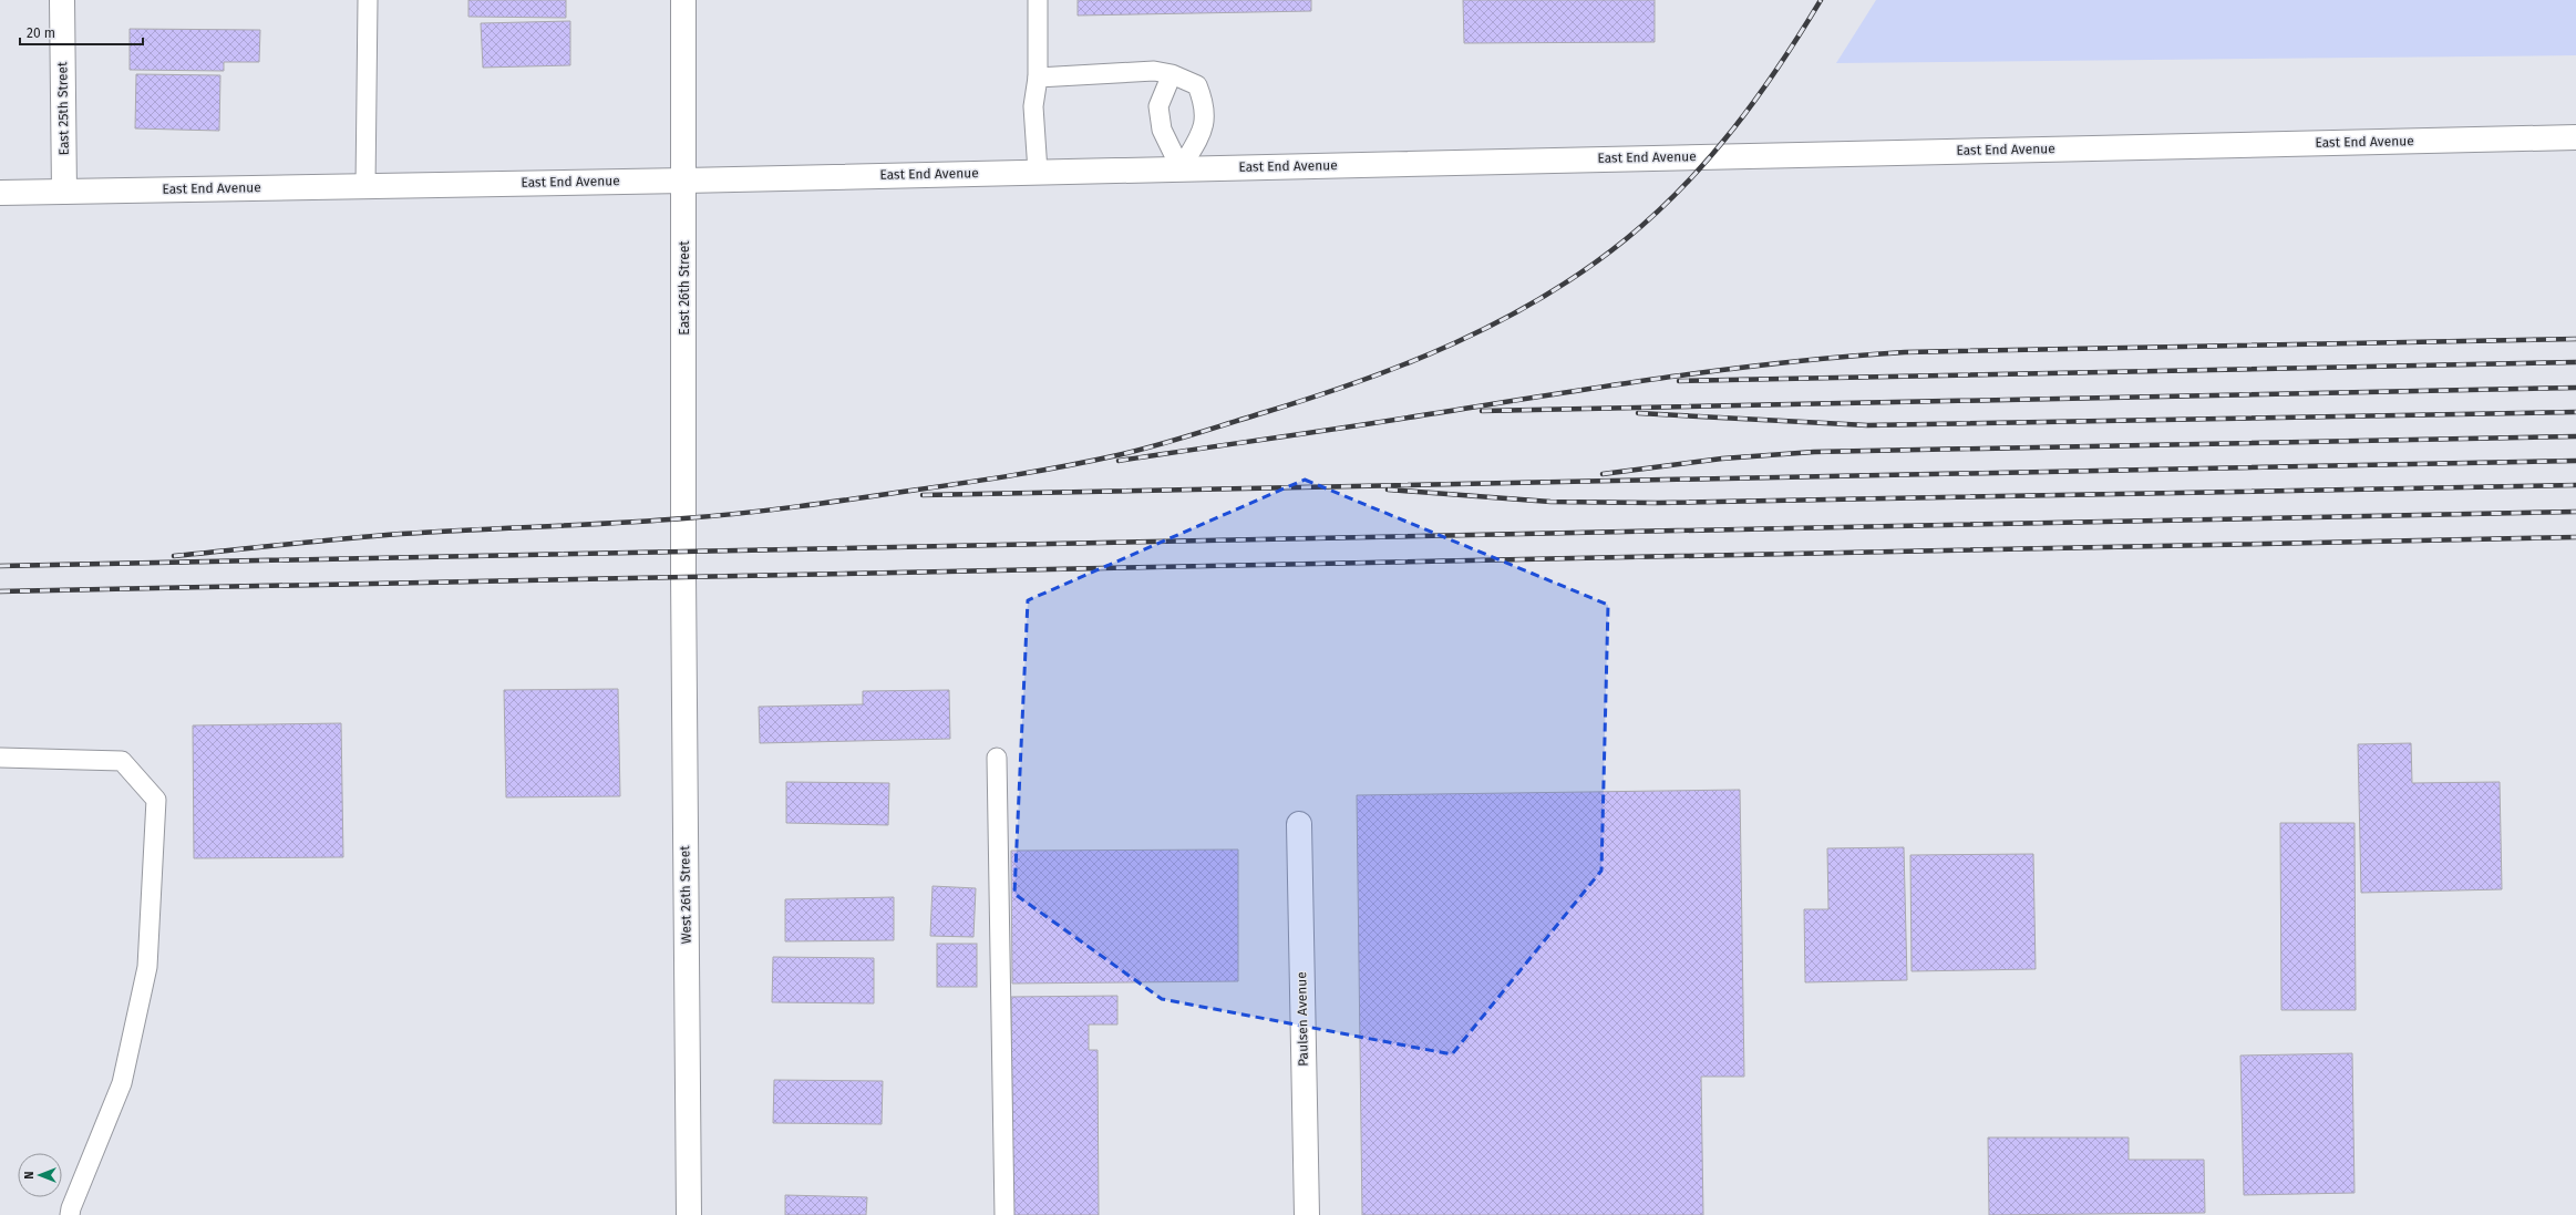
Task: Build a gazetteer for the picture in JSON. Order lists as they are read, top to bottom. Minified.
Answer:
{"streets":{"street":["East 25th Street","East End Avenue","East 26th Street","West 26th Street","Paulsen Avenue"]},"crossings":[["East 25th Street","East End Avenue"],["East End Avenue","East 26th Street"],["East 26th Street","West 26th Street"]],"scale_bar":"20 m","north":"left"}
